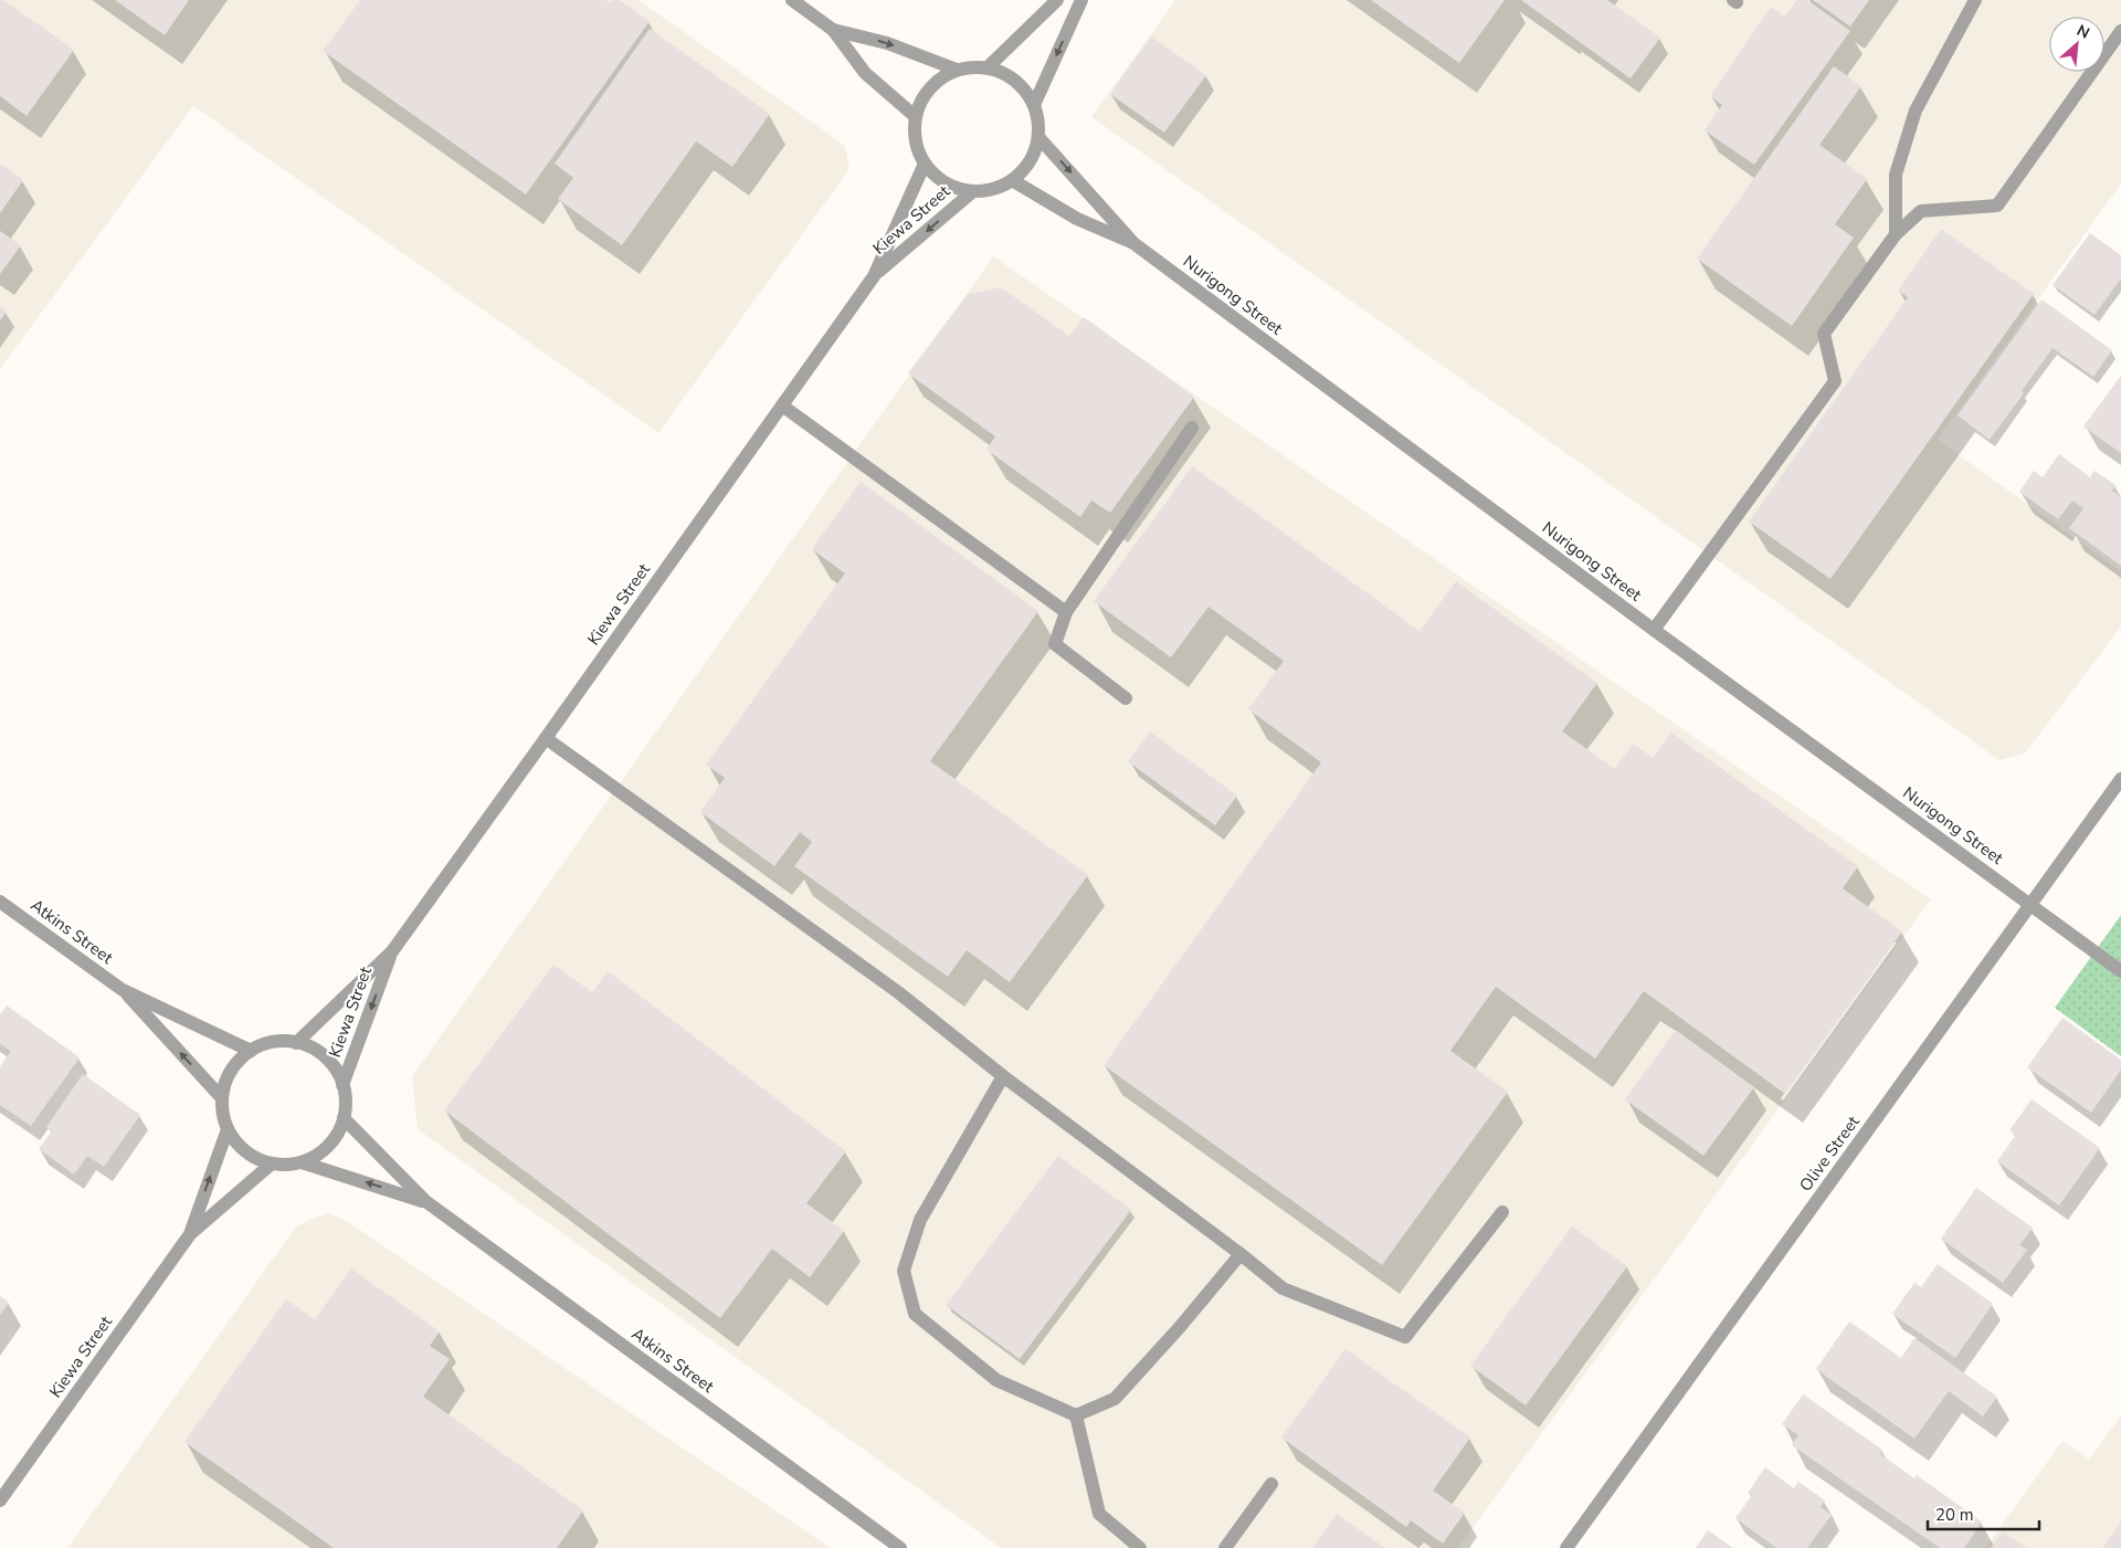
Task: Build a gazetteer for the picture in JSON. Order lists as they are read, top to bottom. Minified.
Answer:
{"streets":{"street":["Kiewa Street","Nurigong Street","Atkins Street","Olive Street"]},"crossings":[["Kiewa Street","Nurigong Street"],["Kiewa Street","Atkins Street"],["Nurigong Street","Olive Street"]],"scale_bar":"20 m","north":"top right"}
